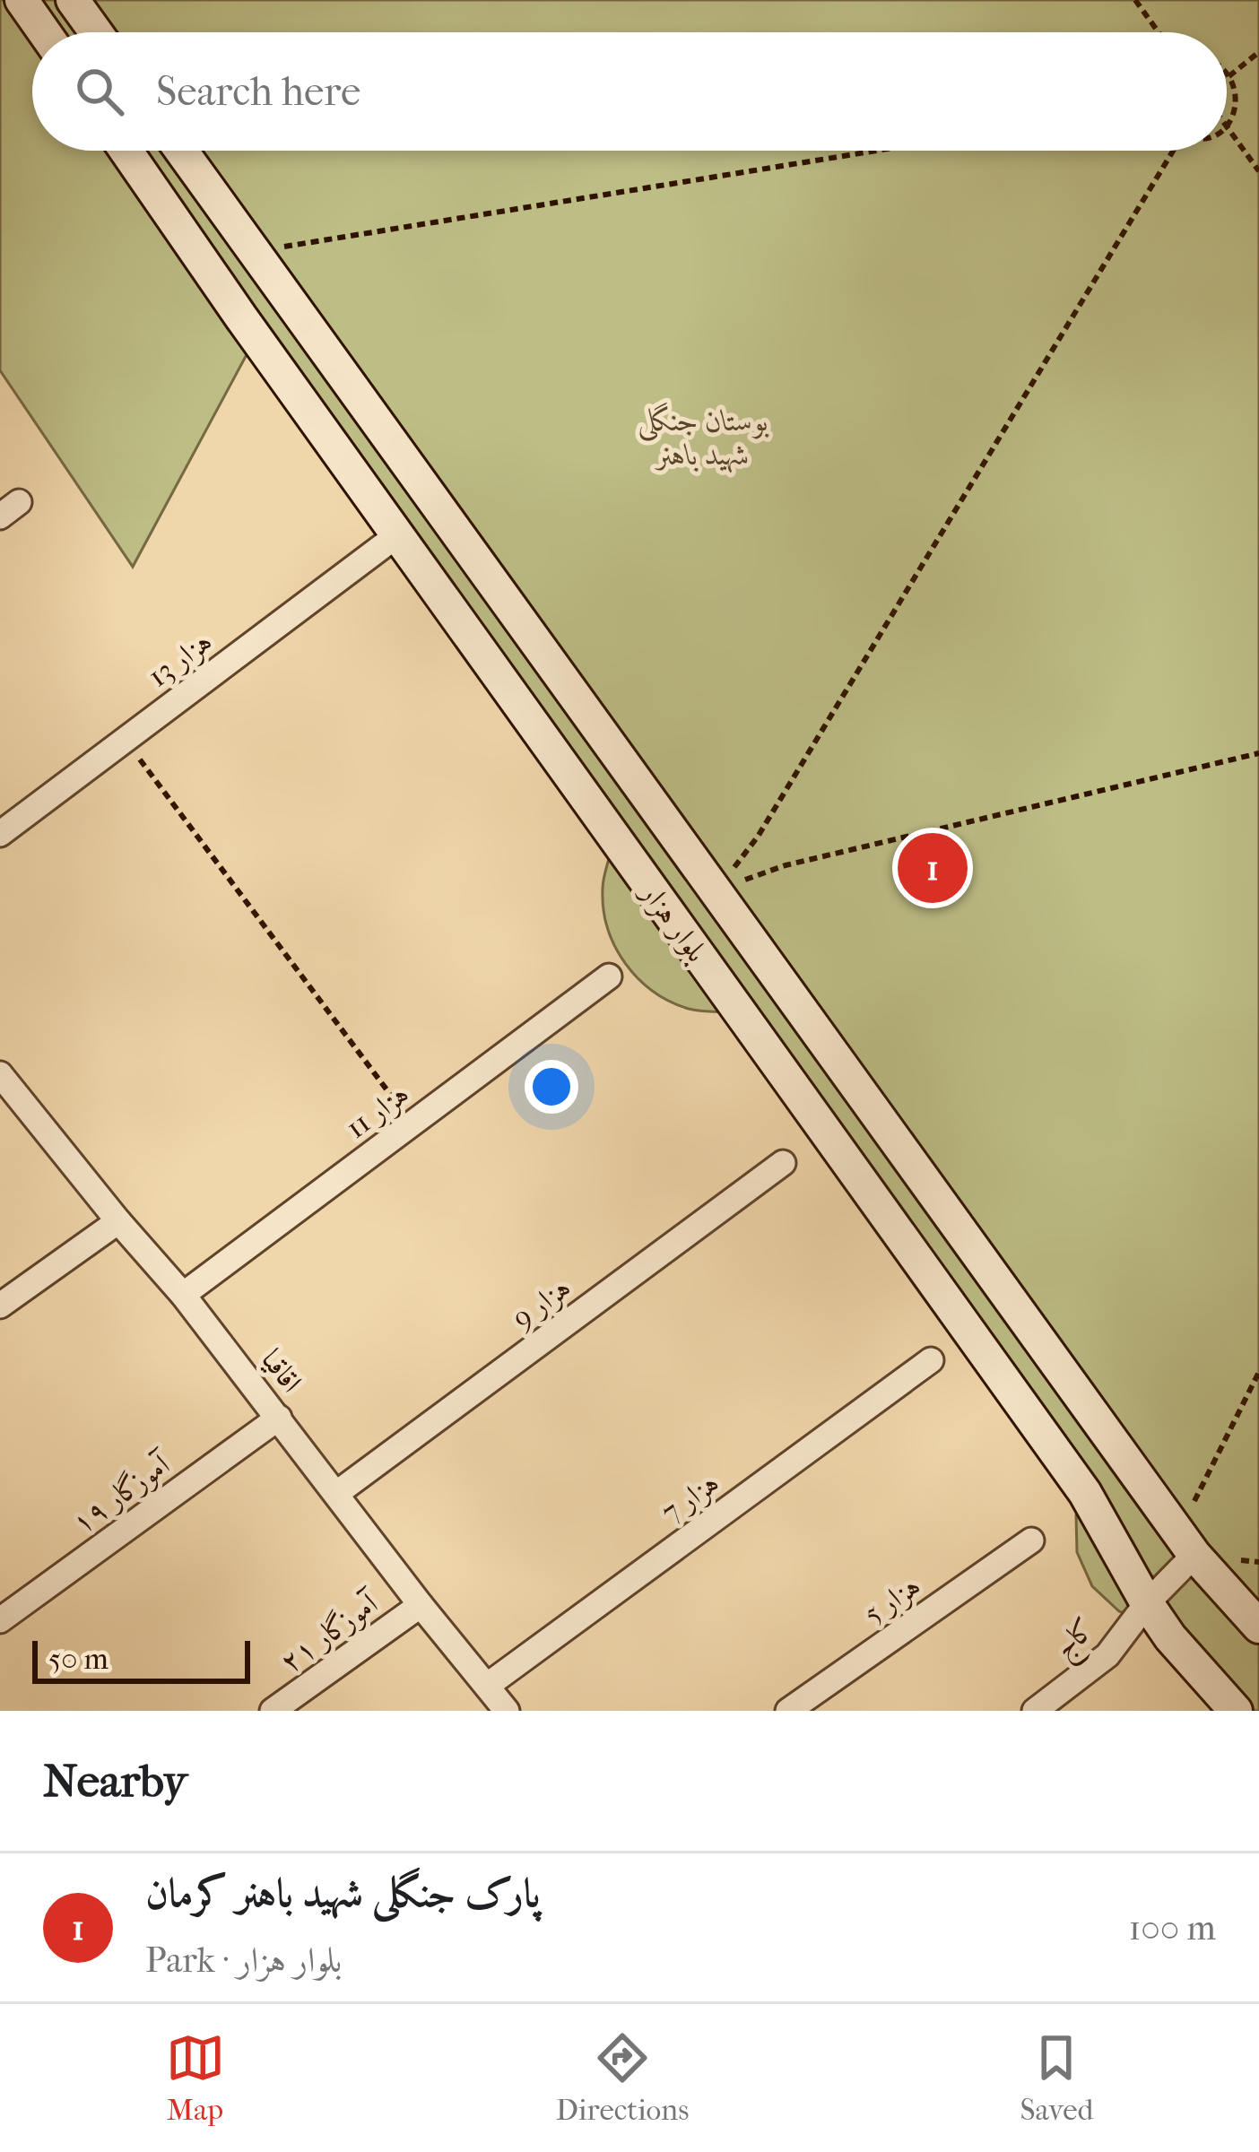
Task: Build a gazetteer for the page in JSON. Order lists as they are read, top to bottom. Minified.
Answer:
{"streets":{"street":["هزار 13","بلوار هزار","هزار 11","هزار 9","اقاقیا","آموزگار ۱۹","هزار 7","هزار 5","آموزگار ۲۱","کاج"]},"crossings":[["هزار 13","بلوار هزار"],["بلوار هزار","کاج"],["هزار 11","اقاقیا"],["هزار 9","اقاقیا"],["اقاقیا","آموزگار ۱۹"],["اقاقیا","هزار 7"],["اقاقیا","آموزگار ۲۱"]],"parks":["بوستان جنگلی شهید باهنر"],"scale_bar":"50 m","page":{"search":"Search here","pins":"1","scale":"50 m","heading":"Nearby","list":[{"mark":"1","name":"پارک جنگلی شهید باهنر کرمان","note":"Park · بلوار هزار","value":"100 m"}],"nav":["Map","Directions","Saved"]}}
